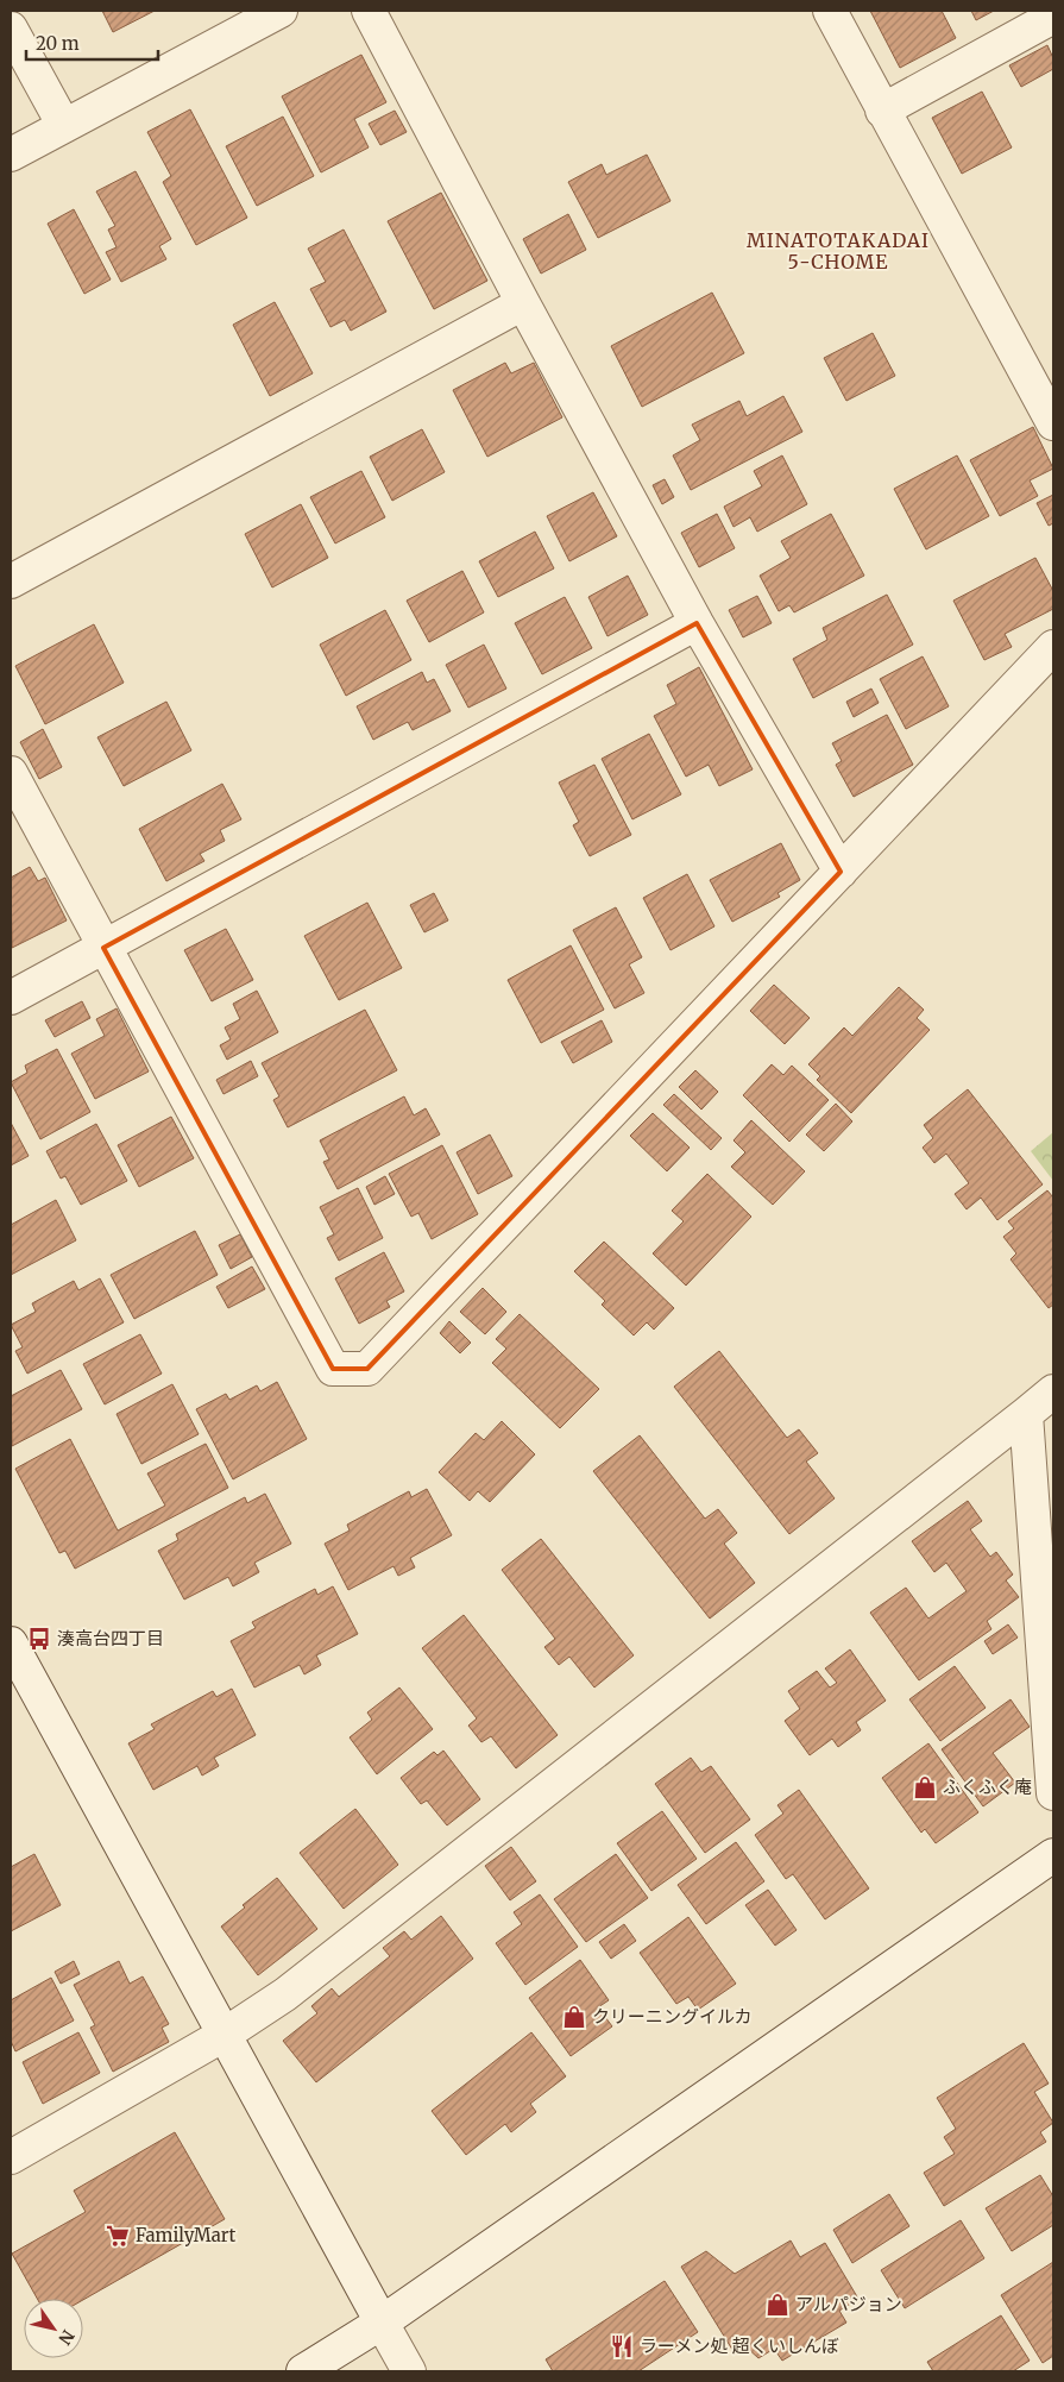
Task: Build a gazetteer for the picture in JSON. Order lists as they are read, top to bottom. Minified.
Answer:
{"districts":["MINATOTAKADAI 5-CHOME"],"places":{"bus stop":["湊高台四丁目"],"shop":["ふくふく庵","クリーニングイルカ","アルパジョン"],"supermarket":["FamilyMart"],"restaurant":["ラーメン処 超くいしんぼ"]},"scale_bar":"20 m","north":"bottom right"}
